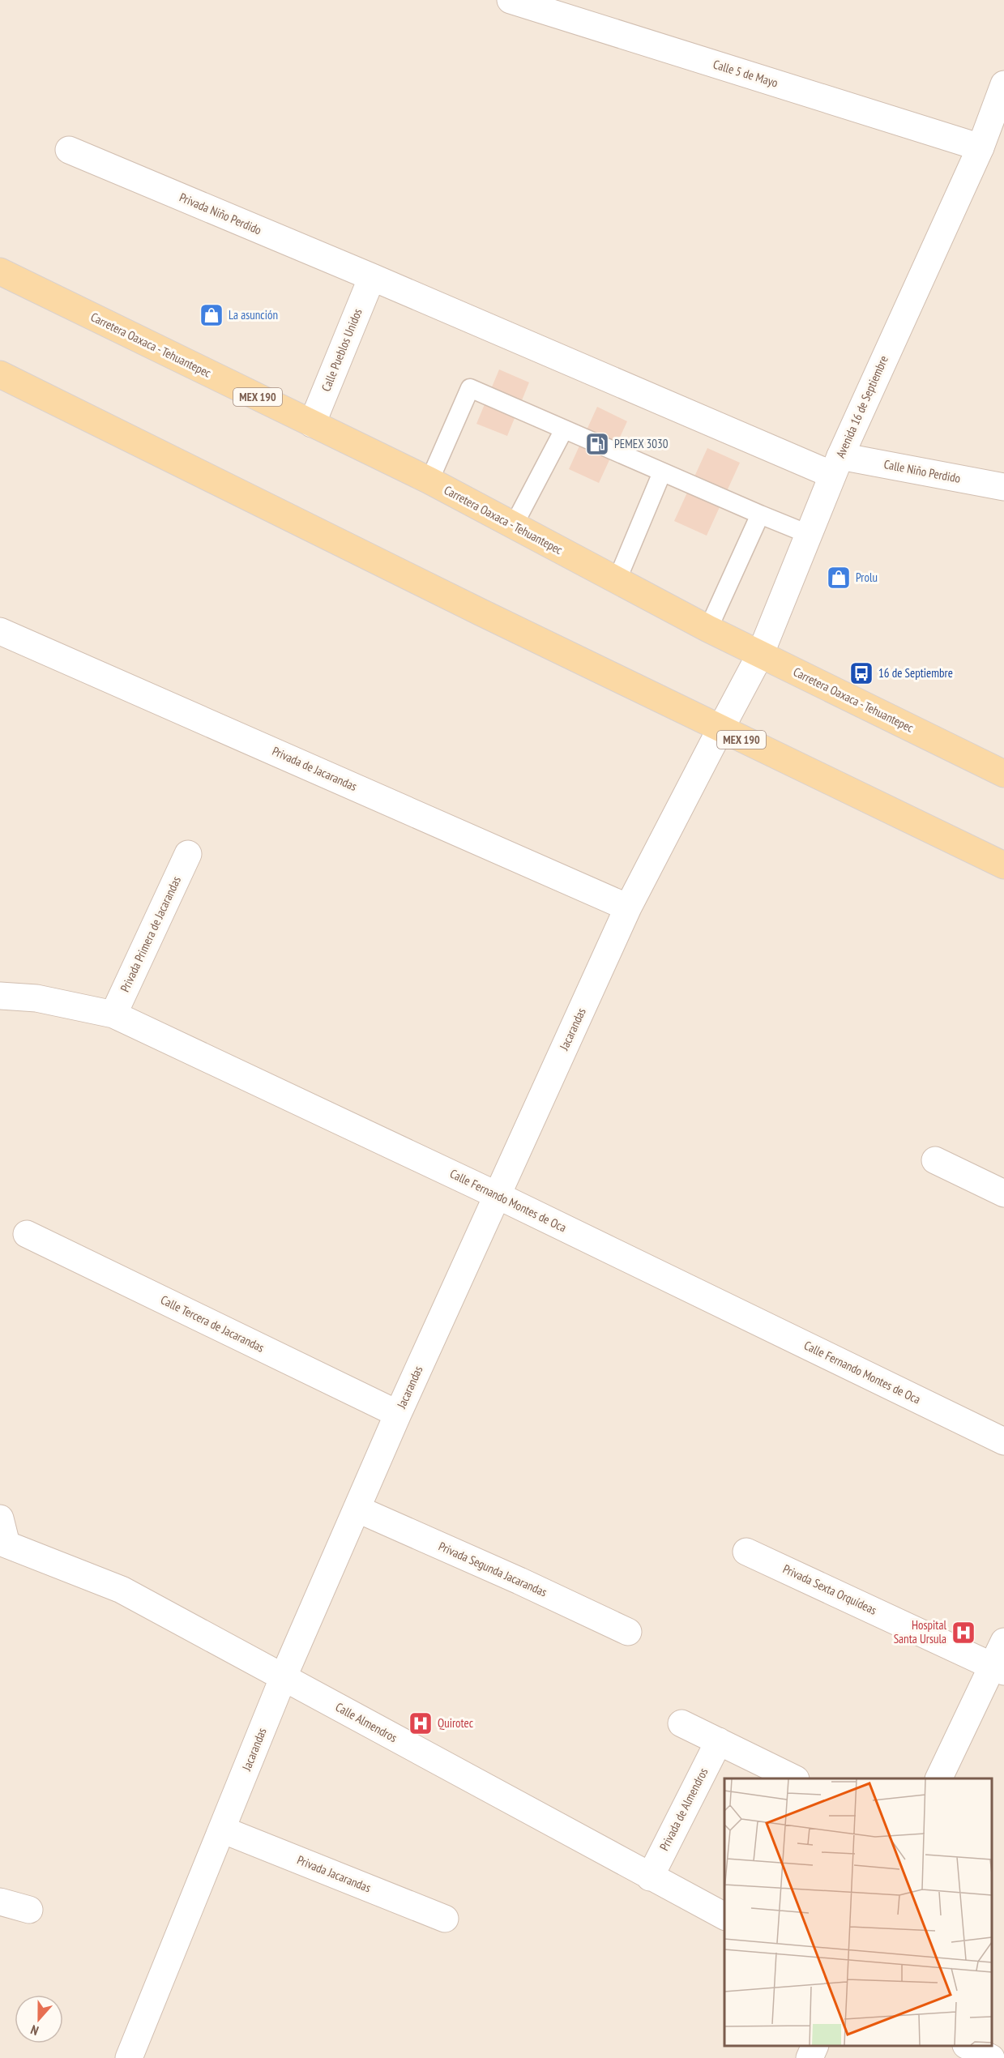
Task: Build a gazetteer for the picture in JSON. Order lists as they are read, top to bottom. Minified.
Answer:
{"streets":{"main road":["Carretera Oaxaca - Tehuantepec","MEX 190"],"street":["Calle 5 de Mayo","Privada Niño Perdido","Calle Pueblos Unidos","Avenida 16 de Septiembre","Calle Niño Perdido","Privada de Jacarandas","Privada Primera de Jacarandas","Jacarandas","Calle Fernando Montes de Oca","Calle Tercera de Jacarandas","Privada Segunda Jacarandas","Privada Sexta Orquídeas","Calle Almendros","Privada de Almendros","Privada Jacarandas"]},"crossings":[["Calle 5 de Mayo","Avenida 16 de Septiembre"],["Privada Niño Perdido","Calle Pueblos Unidos"],["Privada Niño Perdido","Avenida 16 de Septiembre"],["Privada Niño Perdido","Calle Niño Perdido"],["Carretera Oaxaca - Tehuantepec","Calle Pueblos Unidos"],["Carretera Oaxaca - Tehuantepec","Avenida 16 de Septiembre"],["MEX 190","Avenida 16 de Septiembre"],["MEX 190","Jacarandas"],["Avenida 16 de Septiembre","Calle Niño Perdido"],["Avenida 16 de Septiembre","Jacarandas"],["Privada de Jacarandas","Jacarandas"],["Privada Primera de Jacarandas","Calle Fernando Montes de Oca"],["Jacarandas","Calle Fernando Montes de Oca"],["Jacarandas","Calle Tercera de Jacarandas"],["Jacarandas","Privada Segunda Jacarandas"],["Jacarandas","Calle Almendros"],["Jacarandas","Privada Jacarandas"],["Calle Almendros","Privada de Almendros"]],"places":{"shop":["La asunción","Prolu"],"fuel station":["PEMEX 3030"],"bus stop":["16 de Septiembre"],"hospital":["Hospital Santa Ursula","Quirotec"]},"north":"bottom"}
